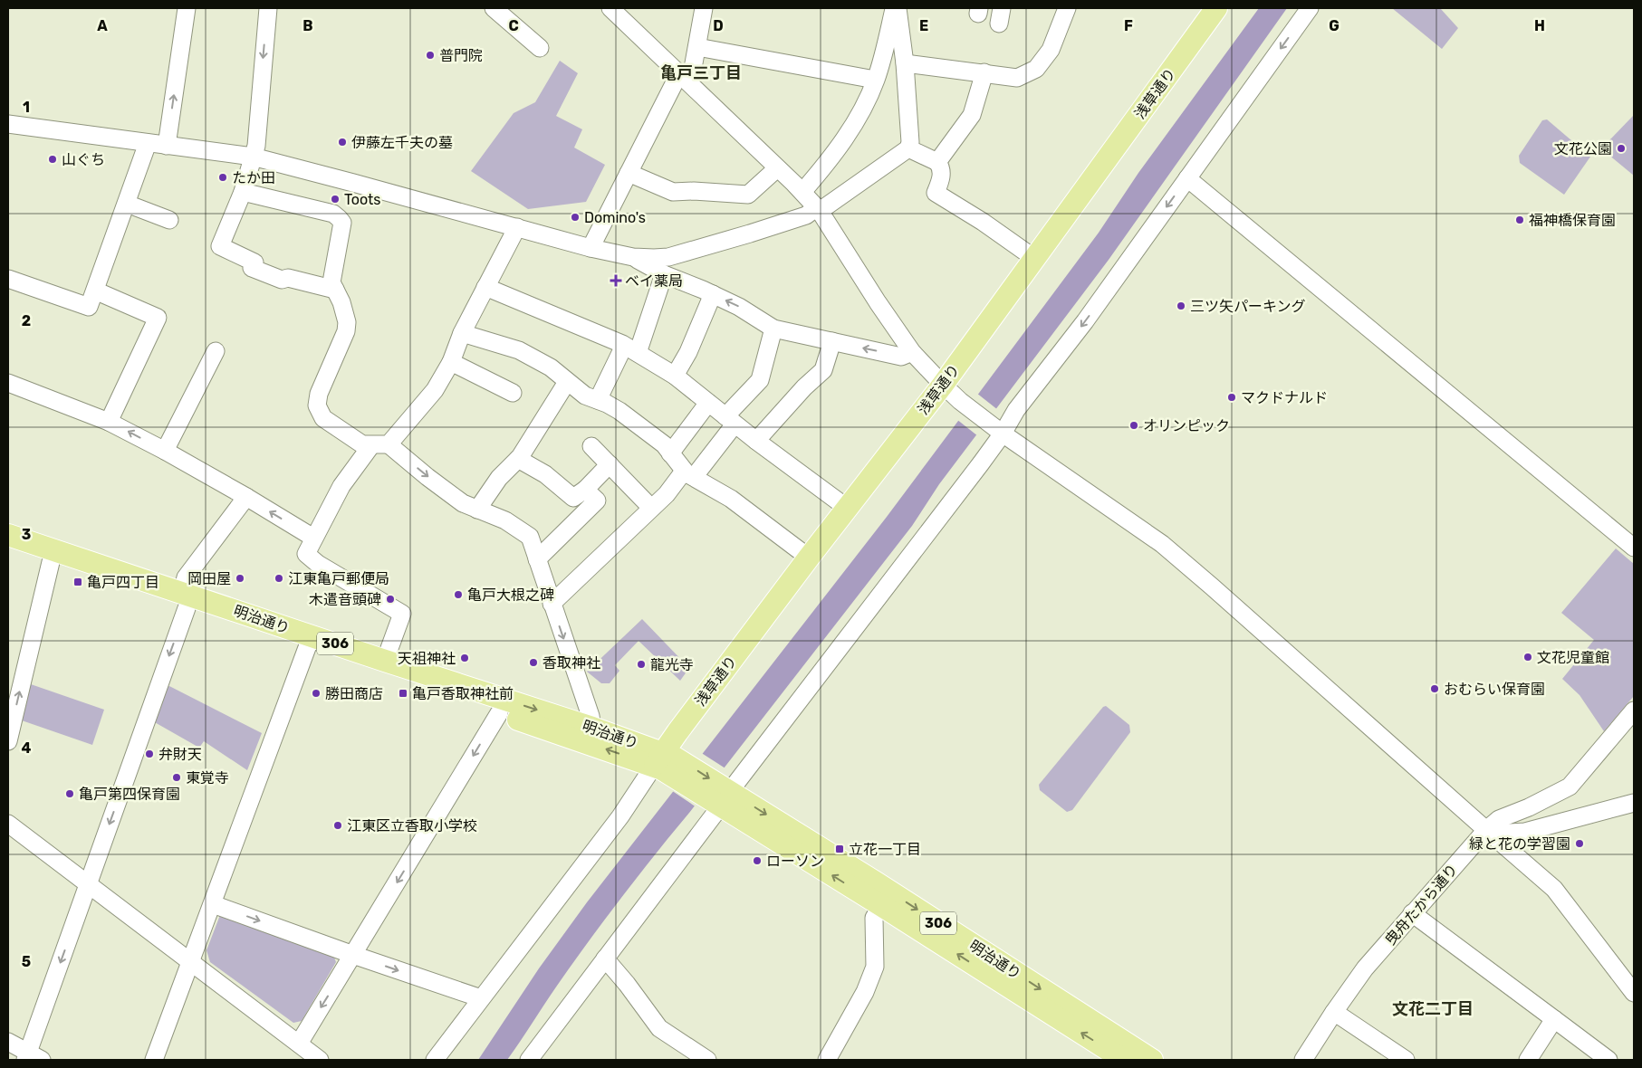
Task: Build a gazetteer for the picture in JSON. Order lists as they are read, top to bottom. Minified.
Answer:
{"streets":{"main road":["浅草通り","明治通り","306"],"street":["曳舟たから通り"]},"crossings":[["浅草通り","明治通り"]],"districts":["亀戸三丁目","文花二丁目"],"places":{"other":["普門院","伊藤左千夫の墓","文花公園","山ぐち","たか田","Toots","Domino's","福神橋保育園","三ツ矢パーキング","マクドナルド","オリンピック","岡田屋","江東亀戸郵便局","亀戸大根之碑","木遣音頭碑","文花児童館","天祖神社","香取神社","龍光寺","おむらい保育園","勝田商店","弁財天","東覚寺","亀戸第四保育園","江東区立香取小学校","緑と花の学習園","ローソン"],"health":["ベイ薬局"],"transit":["亀戸四丁目","亀戸香取神社前","立花一丁目"]},"grid":{"columns":["A","B","C","D","E","F","G","H"],"rows":["1","2","3","4","5"]}}
